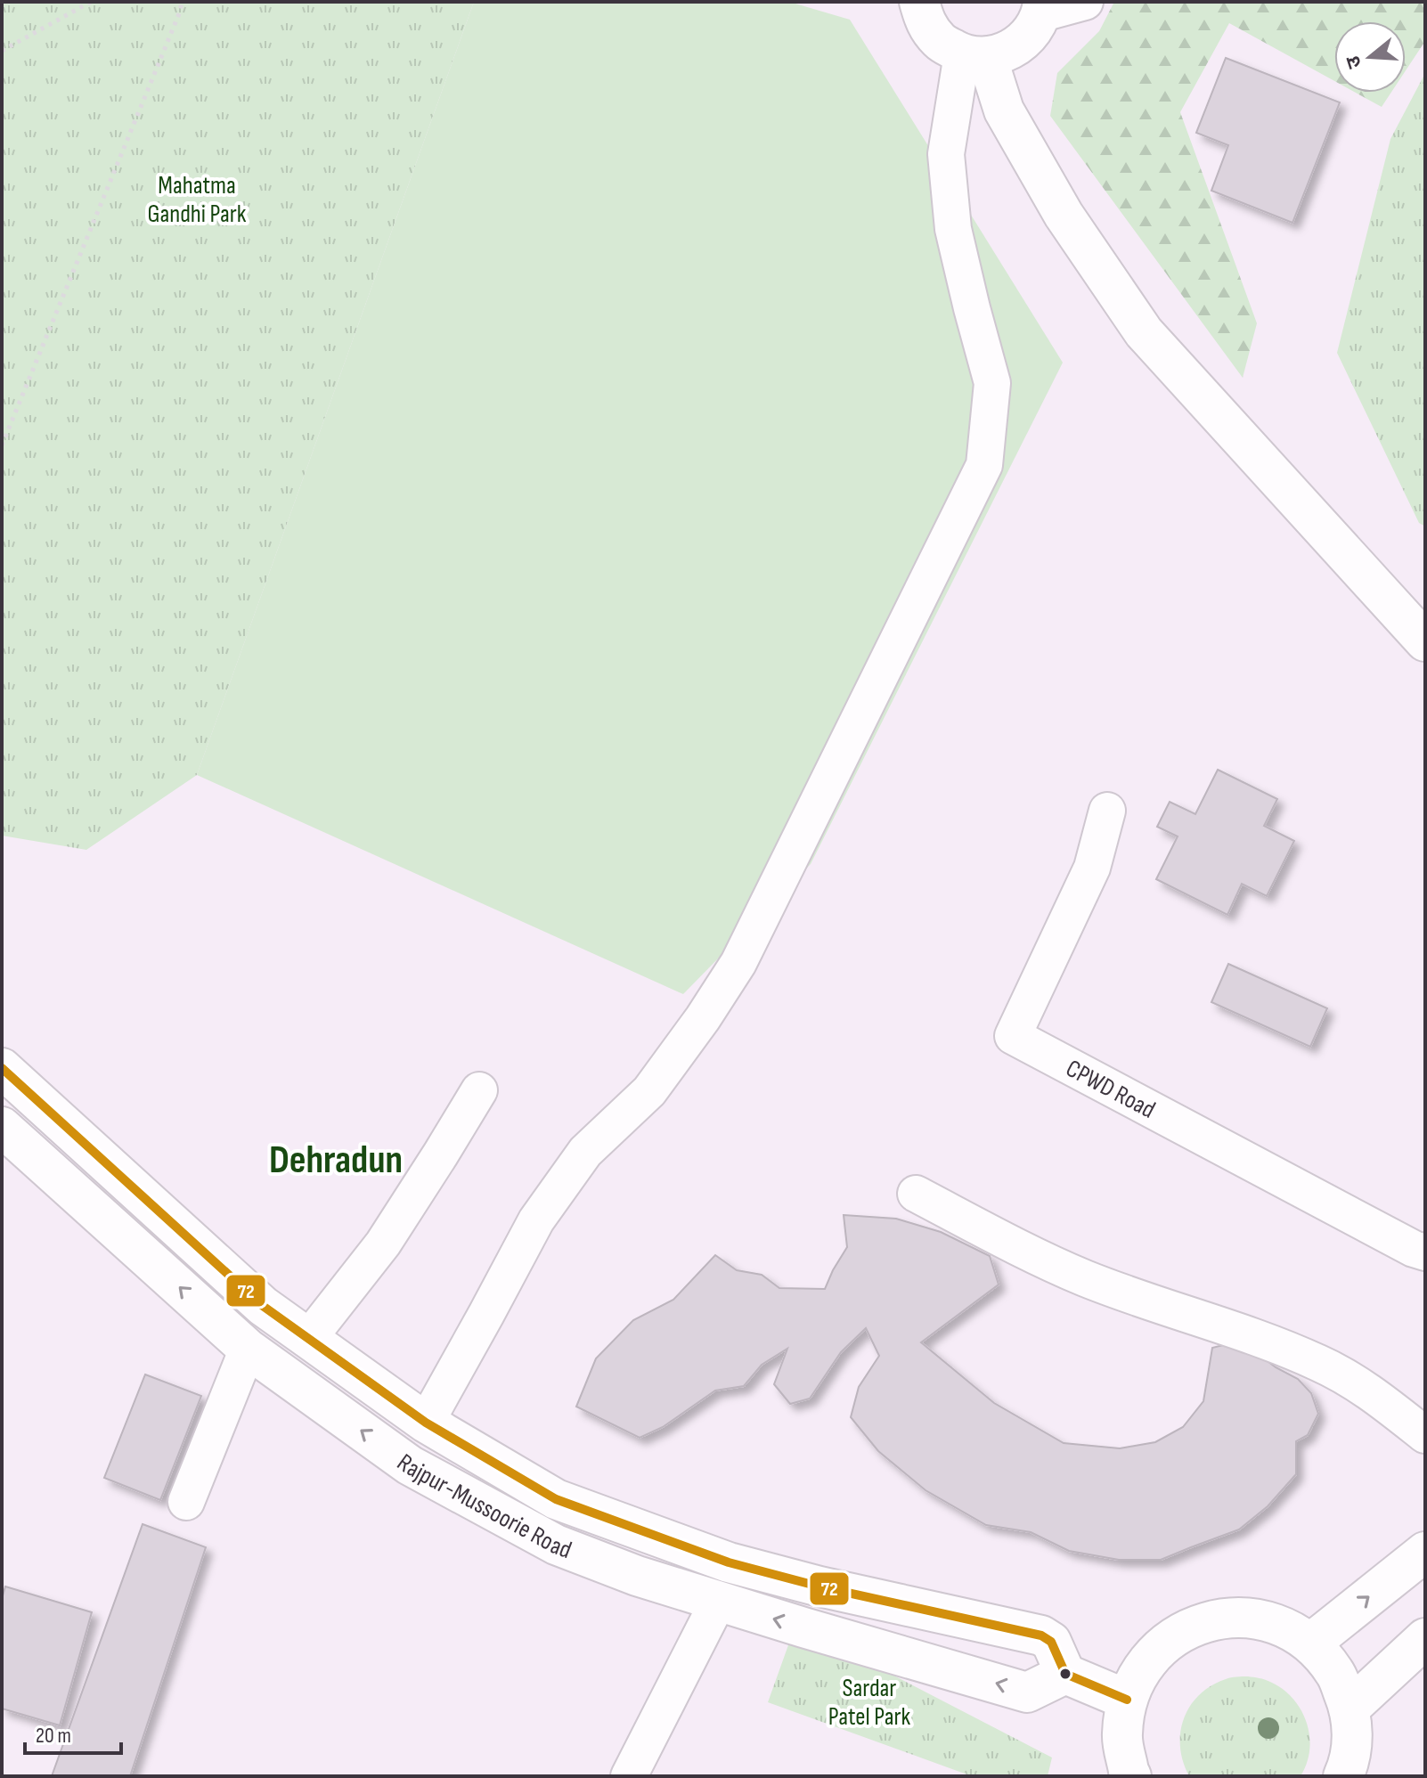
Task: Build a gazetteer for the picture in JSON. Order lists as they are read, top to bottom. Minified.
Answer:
{"streets":{"main road":["Rajpur-Mussoorie Road"],"street":["CPWD Road"]},"districts":["Dehradun"],"parks":["Mahatma Gandhi Park","Sardar Patel Park"],"lines":["transit line 72"],"scale_bar":"20 m","north":"left"}
